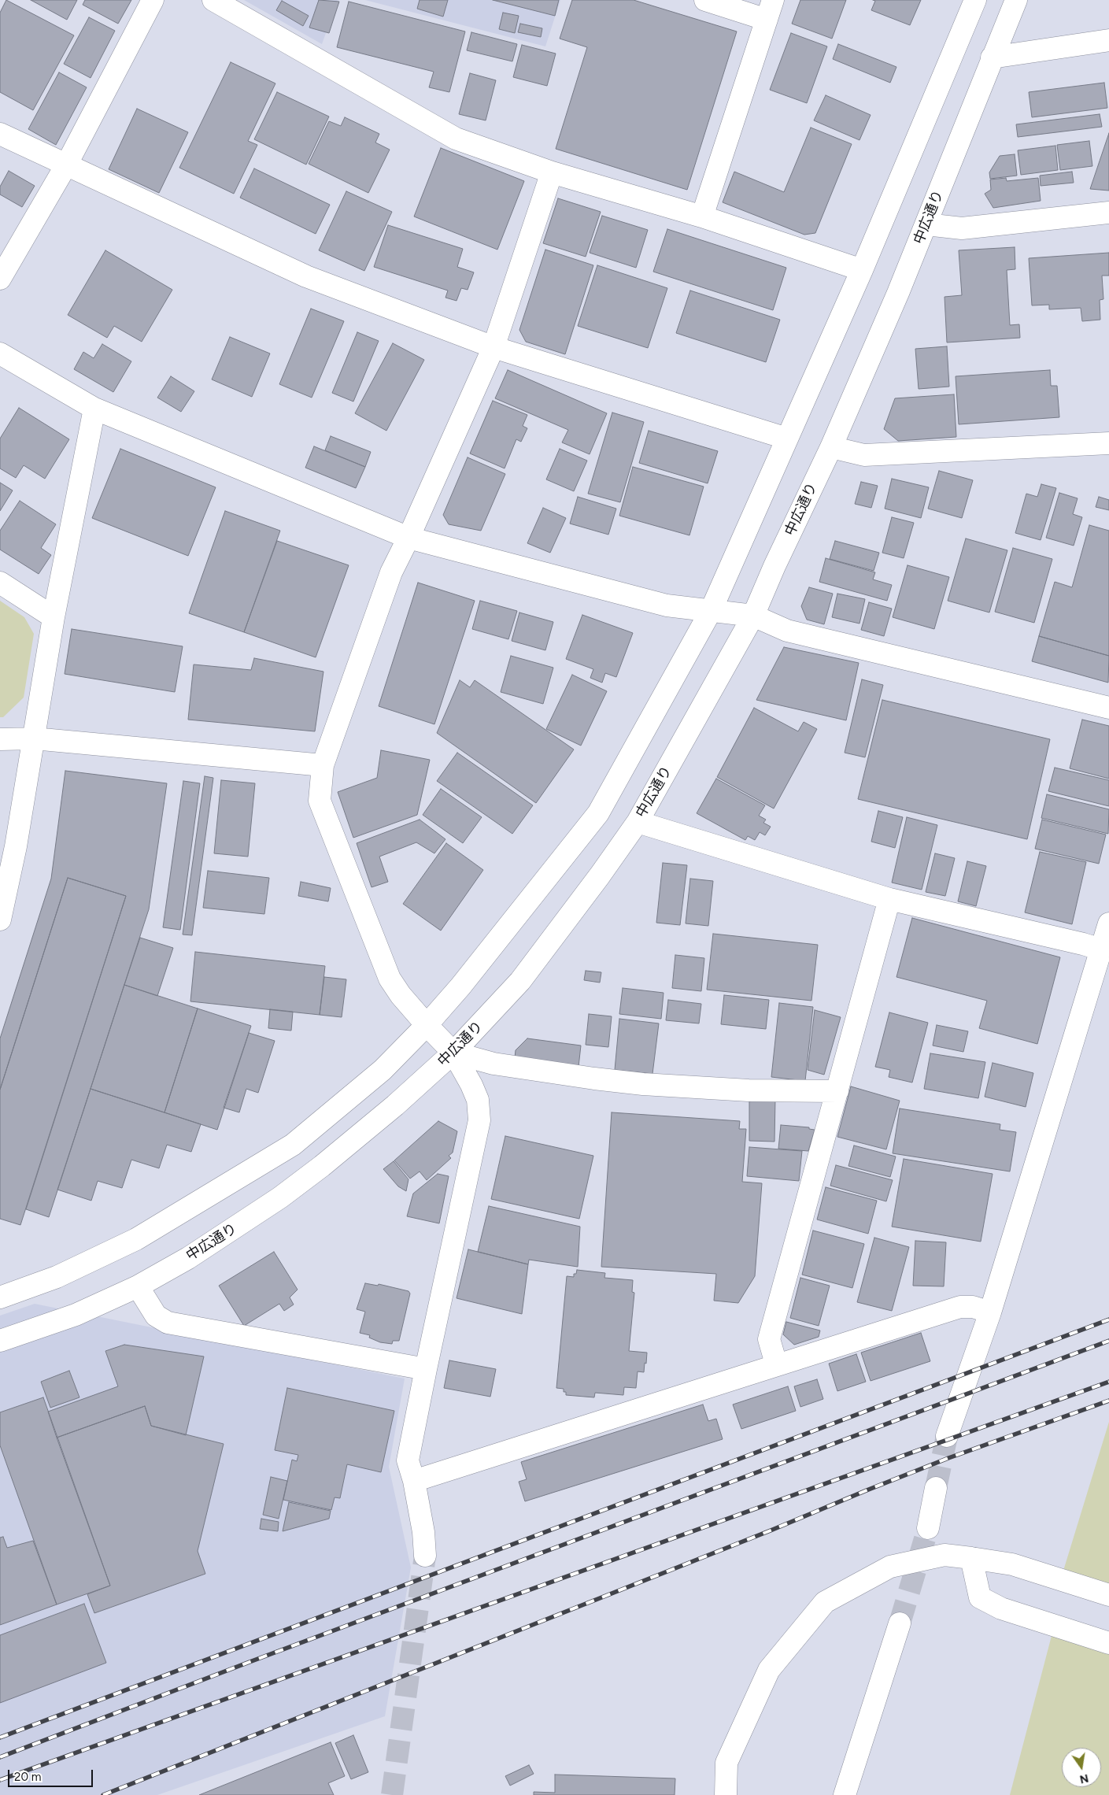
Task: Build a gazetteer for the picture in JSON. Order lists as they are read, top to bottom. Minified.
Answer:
{"streets":{"street":["中広通り"]},"scale_bar":"20 m","north":"bottom"}
